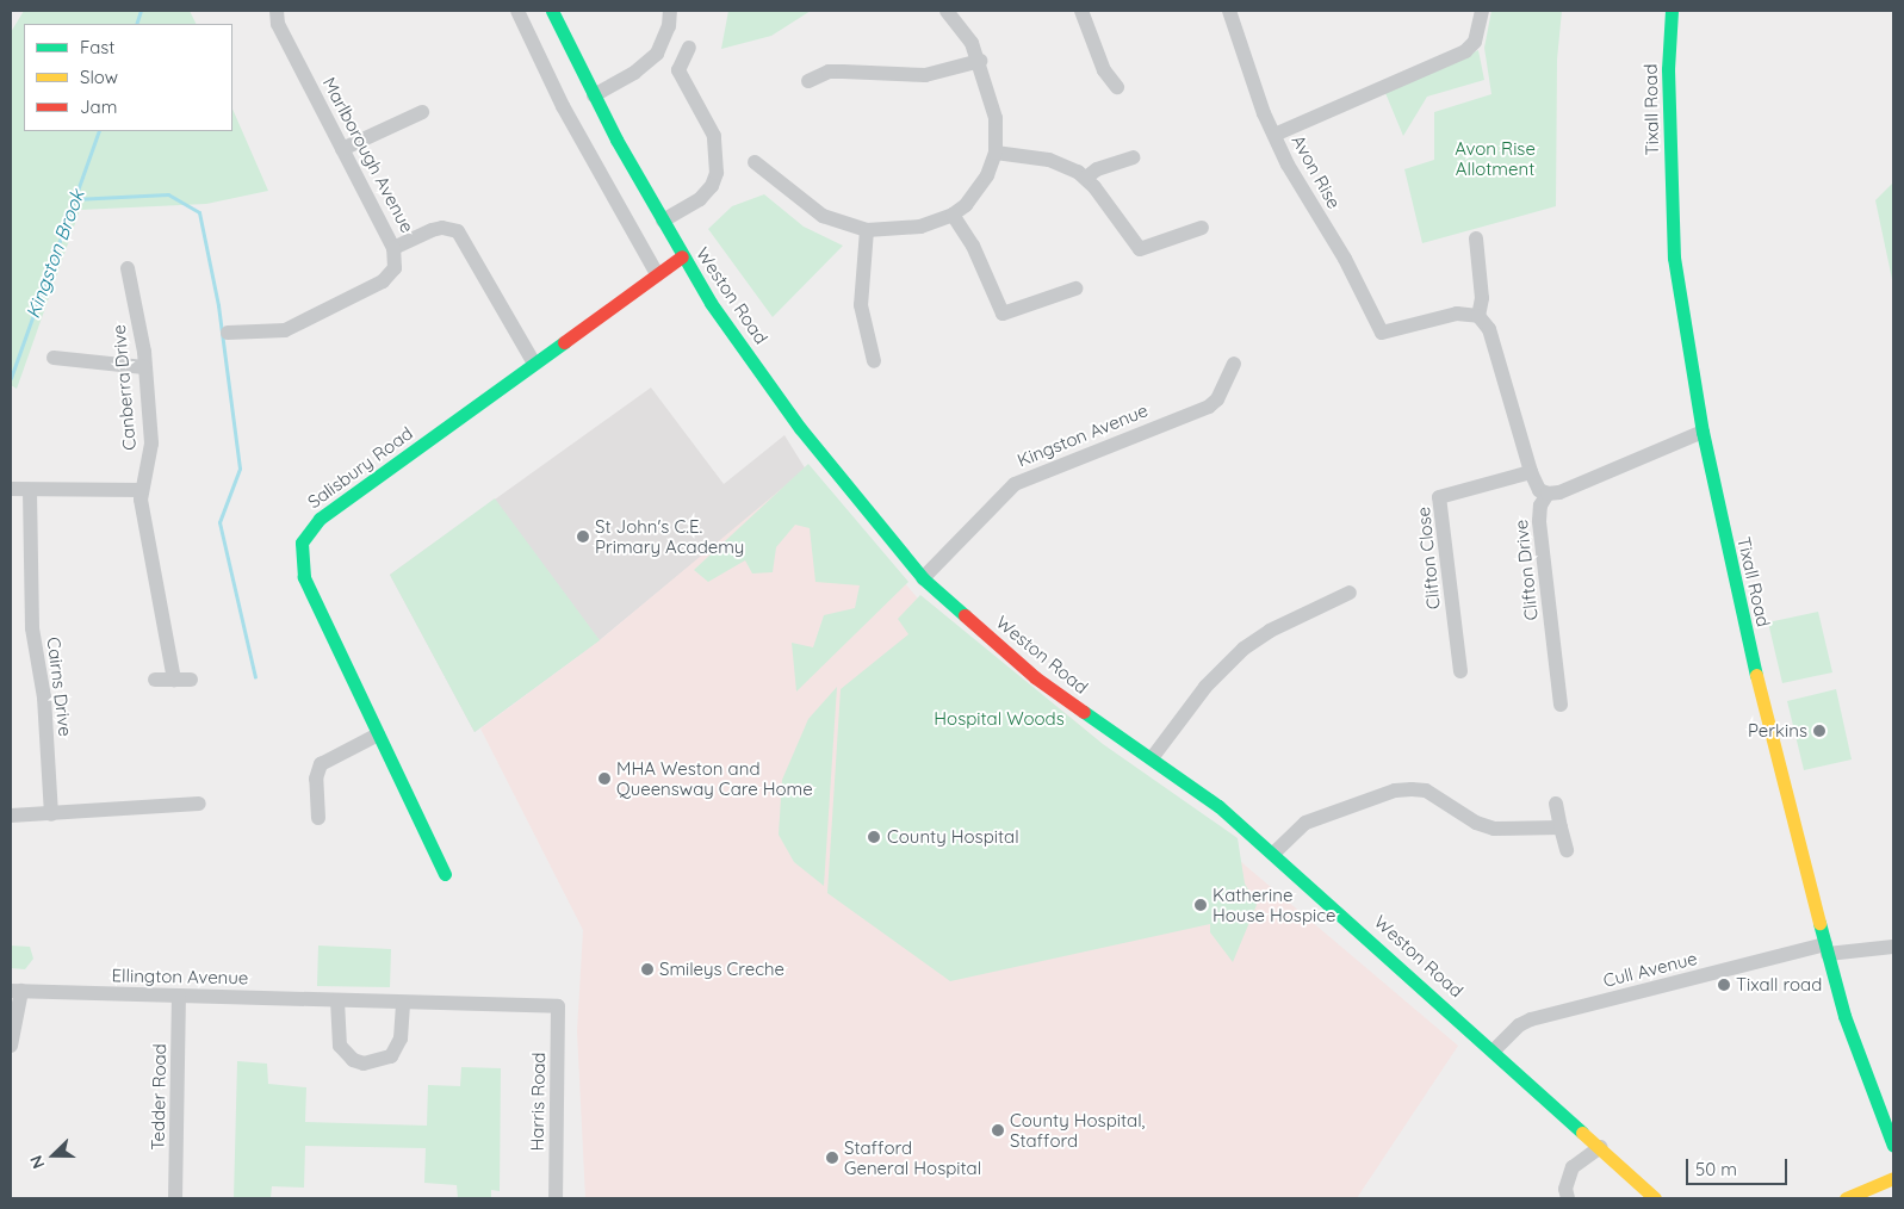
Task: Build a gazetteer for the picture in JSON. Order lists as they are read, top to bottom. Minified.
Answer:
{"streets":{"main road":["Tixall Road","Weston Road","Salisbury Road"],"street":["Marlborough Avenue","Avon Rise","Canberra Drive","Kingston Avenue","Clifton Close","Clifton Drive","Cairns Drive","Cull Avenue","Ellington Avenue","Tedder Road","Harris Road"]},"crossings":[["Tixall Road","Cull Avenue"],["Marlborough Avenue","Salisbury Road"],["Weston Road","Kingston Avenue"],["Weston Road","Salisbury Road"],["Weston Road","Cull Avenue"],["Ellington Avenue","Tedder Road"],["Ellington Avenue","Harris Road"]],"water":["Kingston Brook"],"parks":["Avon Rise Allotment","Hospital Woods"],"places":["St John's C.E. Primary Academy","Perkins","MHA Weston and Queensway Care Home","County Hospital","Katherine House Hospice","Smileys Creche","Tixall road","County Hospital, Stafford","Stafford General Hospital"],"legend":["Fast","Slow","Jam"],"scale_bar":"50 m","north":"left"}
